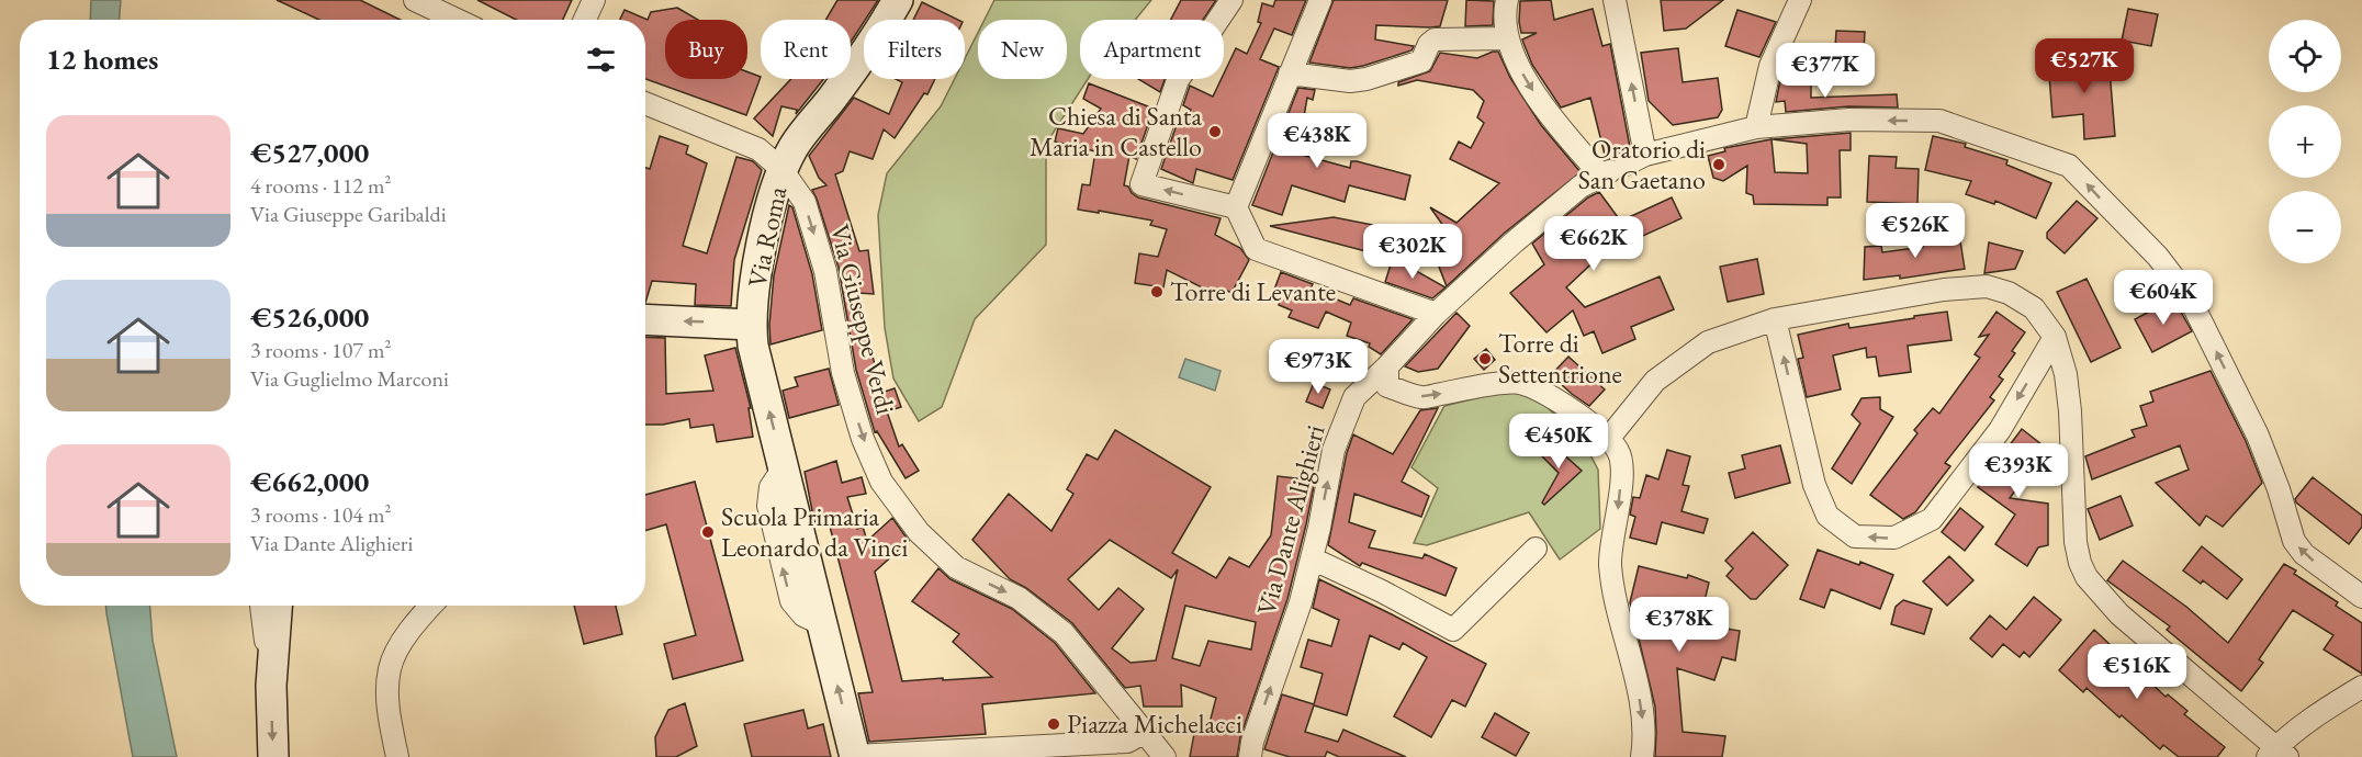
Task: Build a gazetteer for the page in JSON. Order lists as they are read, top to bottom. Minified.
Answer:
{"streets":{"main road":["Via Roma"],"street":["Via Giuseppe Verdi","Via Dante Alighieri"]},"crossings":[["Via Roma","Via Giuseppe Verdi"]],"one_way":["Via Roma","Via Giuseppe Verdi"],"places":["Chiesa di Santa Maria in Castello","Oratorio di San Gaetano","Torre di Levante","Torre di Settentrione","Scuola Primaria Leonardo da Vinci","Piazza Michelacci"],"page":{"map_buttons":["+","−"],"chip":["Buy","Rent","Filters","New","Apartment"],"heading":"12 homes","price":["€527K","€377K","€438K","€526K","€662K","€302K","€604K","€973K","€450K","€393K","€378K","€516K"],"list":[{"name":"€527,000","note":"4 rooms · 112 m² · Via Giuseppe Garibaldi"},{"name":"€526,000","note":"3 rooms · 107 m² · Via Guglielmo Marconi"},{"name":"€662,000","note":"3 rooms · 104 m² · Via Dante Alighieri"}]}}
